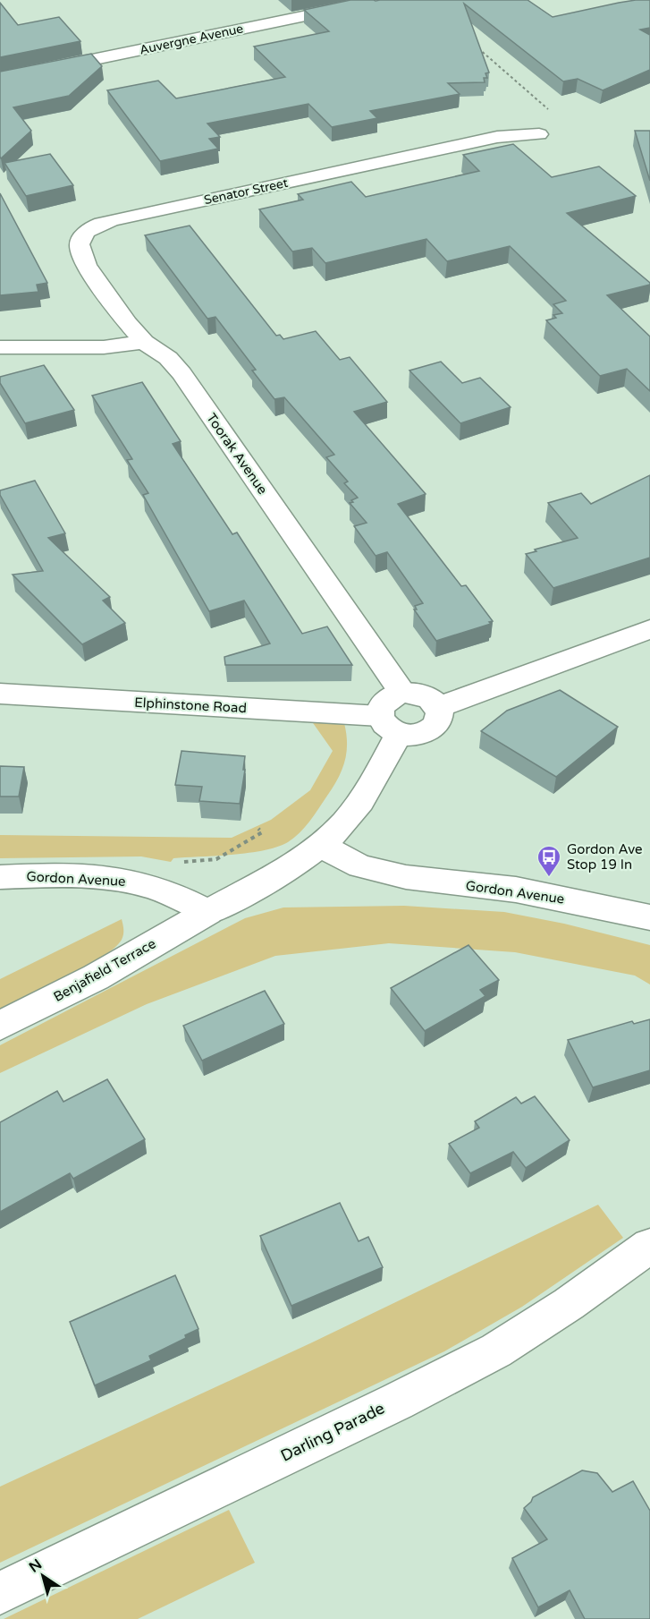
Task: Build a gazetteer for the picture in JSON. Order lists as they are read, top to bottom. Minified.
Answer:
{"streets":{"street":["Auvergne Avenue","Senator Street","Toorak Avenue","Elphinstone Road","Gordon Avenue","Benjafield Terrace","Darling Parade"]},"crossings":[["Senator Street","Toorak Avenue"],["Toorak Avenue","Elphinstone Road"],["Gordon Avenue","Benjafield Terrace"]],"places":{"bus stop":["Gordon Ave Stop 19 In"]},"north":"top left"}
